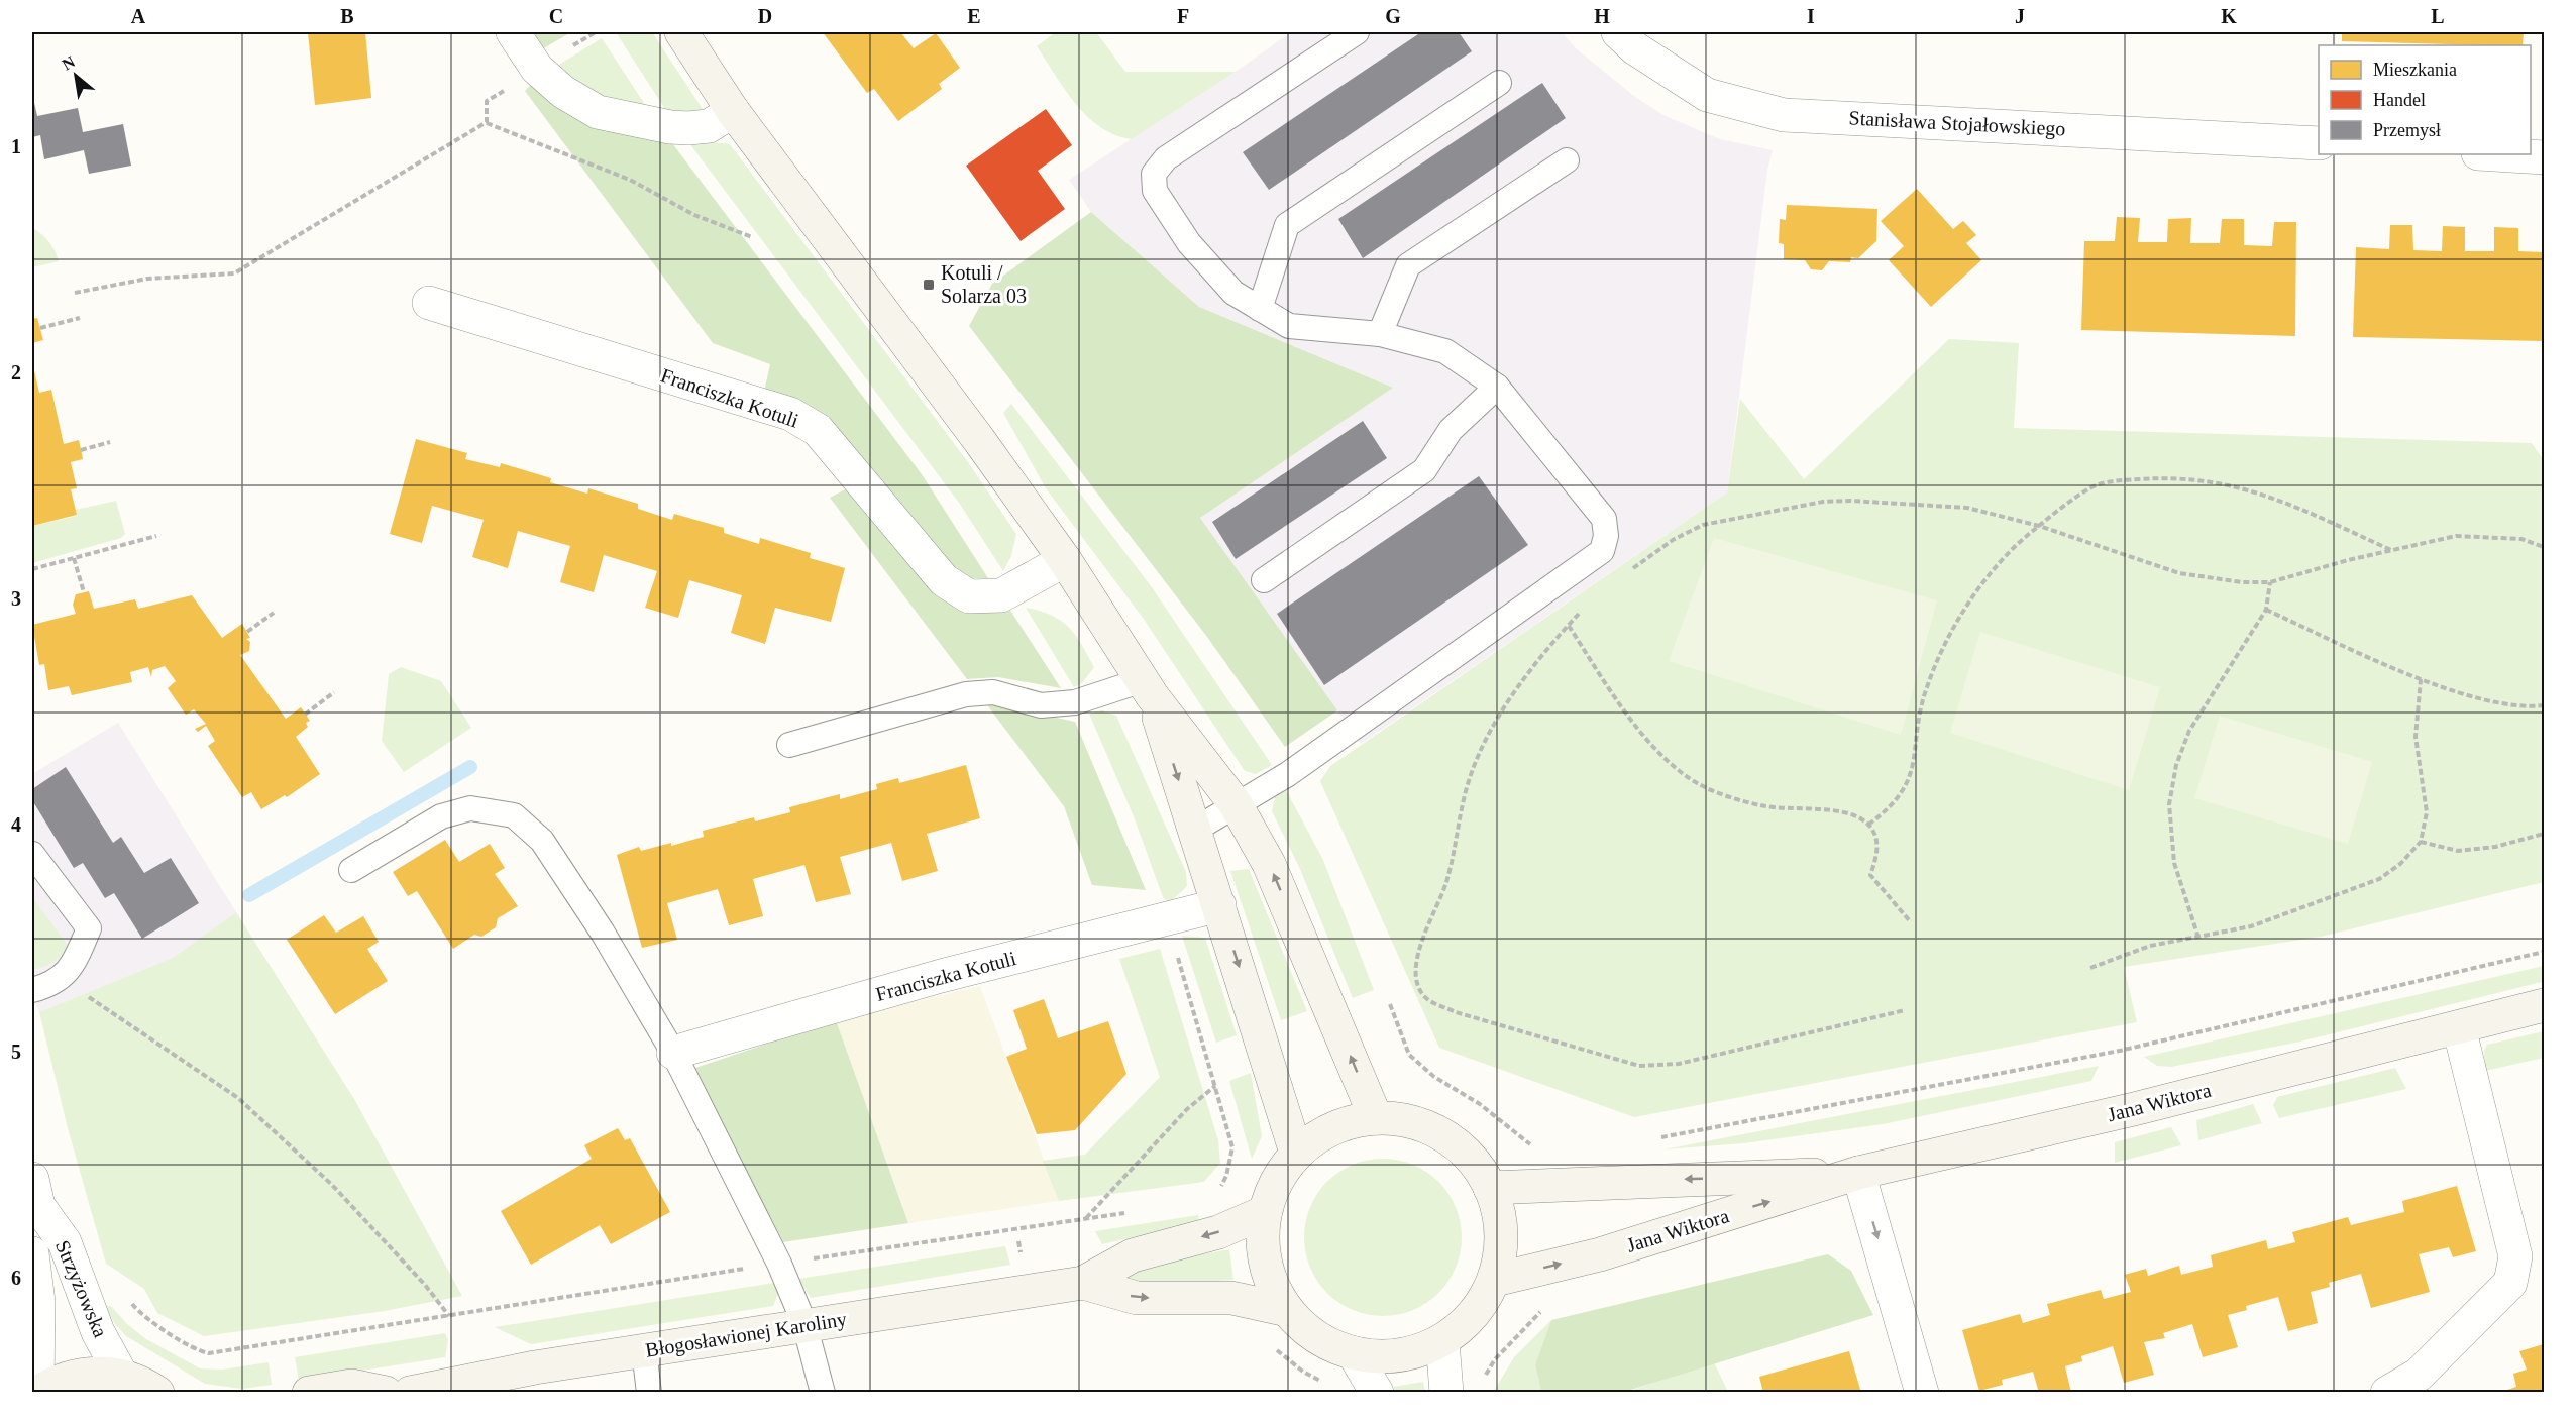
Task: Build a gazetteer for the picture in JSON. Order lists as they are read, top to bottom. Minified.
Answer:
{"streets":{"street":["Stanisława Stojałowskiego","Franciszka Kotuli","Jana Wiktora","Strzyżowska","Błogosławionej Karoliny"]},"places":{"transit":["Kotuli / Solarza 03"]},"legend":["Mieszkania","Handel","Przemysł"],"north":"top left","grid":{"columns":["A","B","C","D","E","F","G","H","I","J","K","L"],"rows":["1","2","3","4","5","6"]}}
